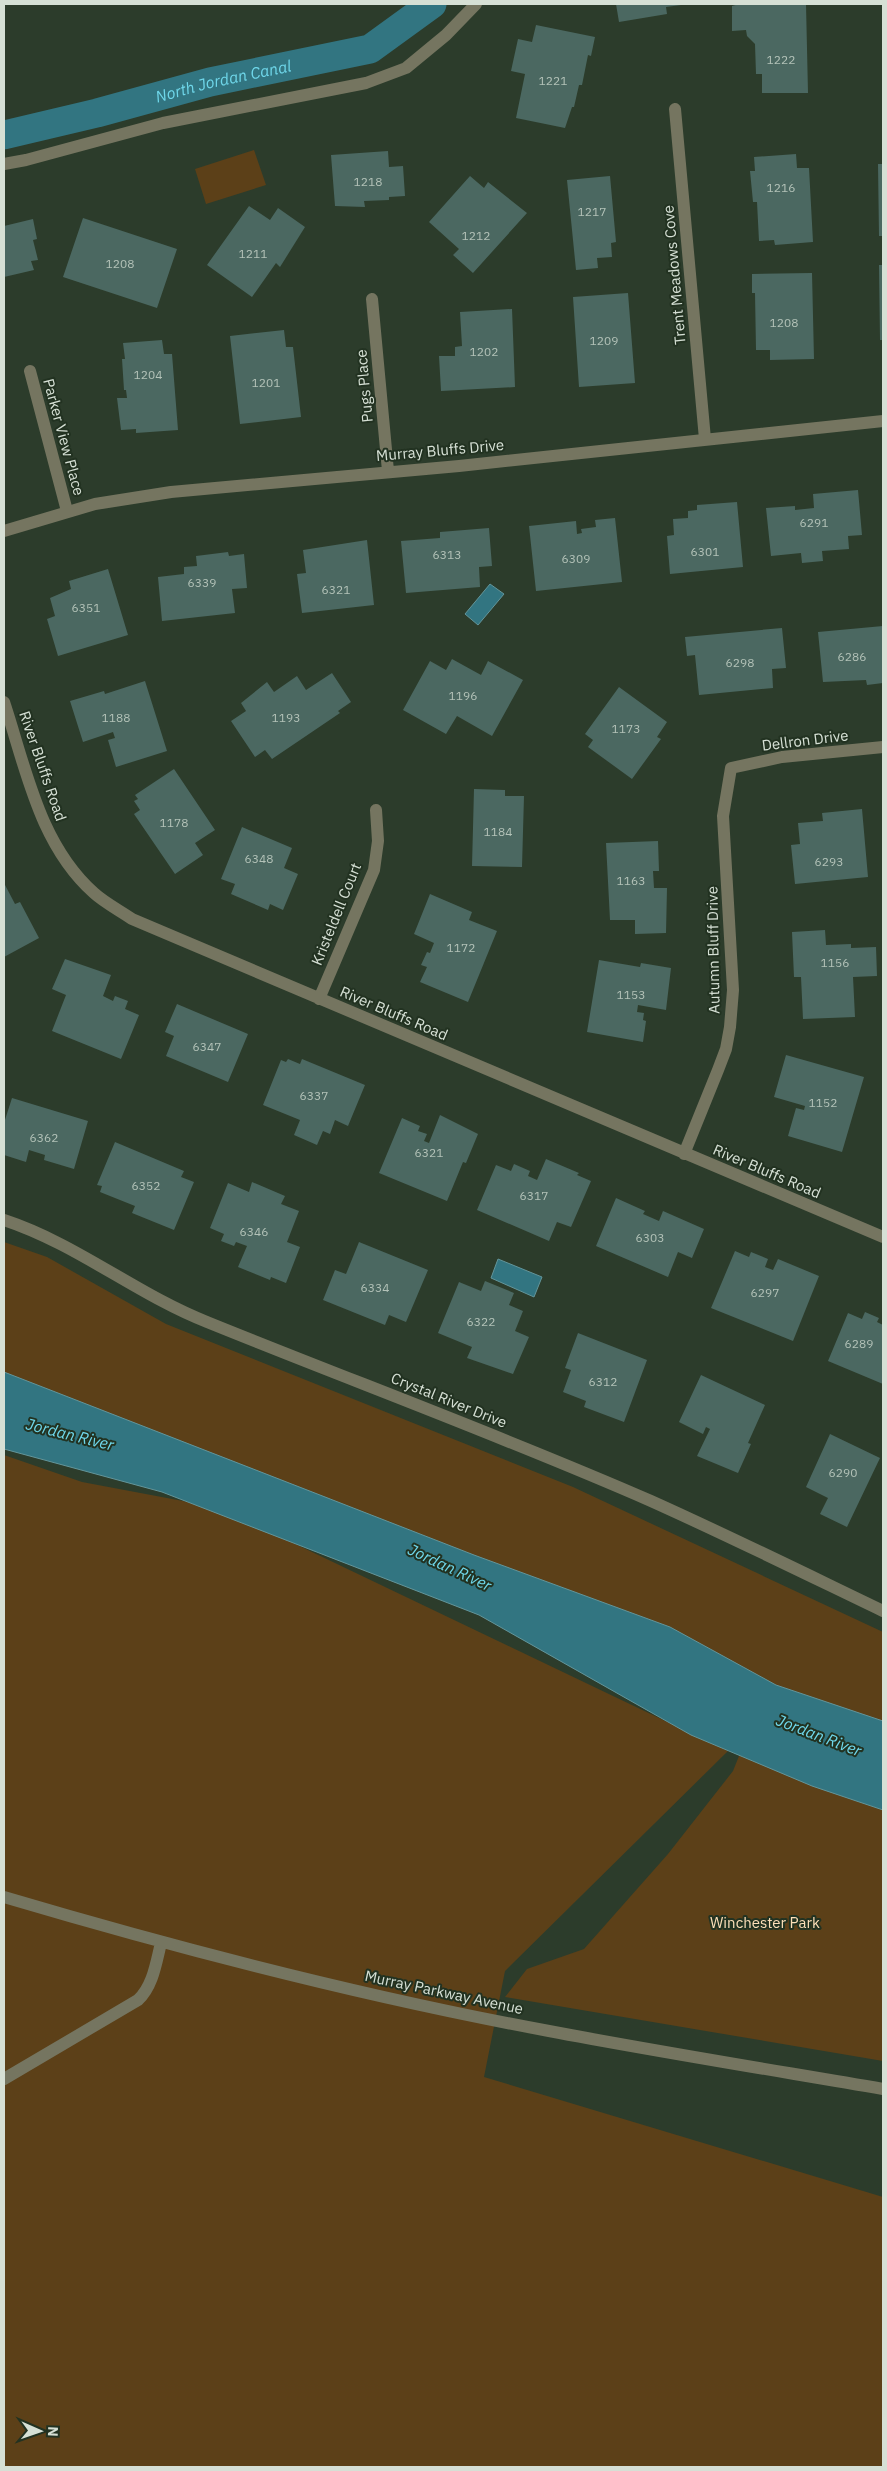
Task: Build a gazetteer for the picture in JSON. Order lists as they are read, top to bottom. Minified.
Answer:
{"streets":{"street":["Trent Meadows Cove","Pugs Place","Parker View Place","Murray Bluffs Drive","Dellron Drive","River Bluffs Road","Kristeldell Court","Autumn Bluff Drive","Crystal River Drive","Murray Parkway Avenue"]},"crossings":[["Trent Meadows Cove","Murray Bluffs Drive"],["Pugs Place","Murray Bluffs Drive"],["Parker View Place","Murray Bluffs Drive"],["Dellron Drive","Autumn Bluff Drive"],["River Bluffs Road","Kristeldell Court"],["River Bluffs Road","Autumn Bluff Drive"]],"water":["North Jordan Canal","Jordan River"],"parks":["Winchester Park"],"house_numbers":["1222","1221","1218","1216","1217","1212","1211","1208","1208","1209","1202","1204","1201","6291","6301","6313","6309","6339","6321","6351","6286","6298","1196","1188","1193","1173","1178","1184","6348","6293","1163","1172","1156","1153","6347","6337","1152","6362","6321","6352","6317","6346","6303","6334","6297","6322","6289","6312","6290"],"north":"right"}
